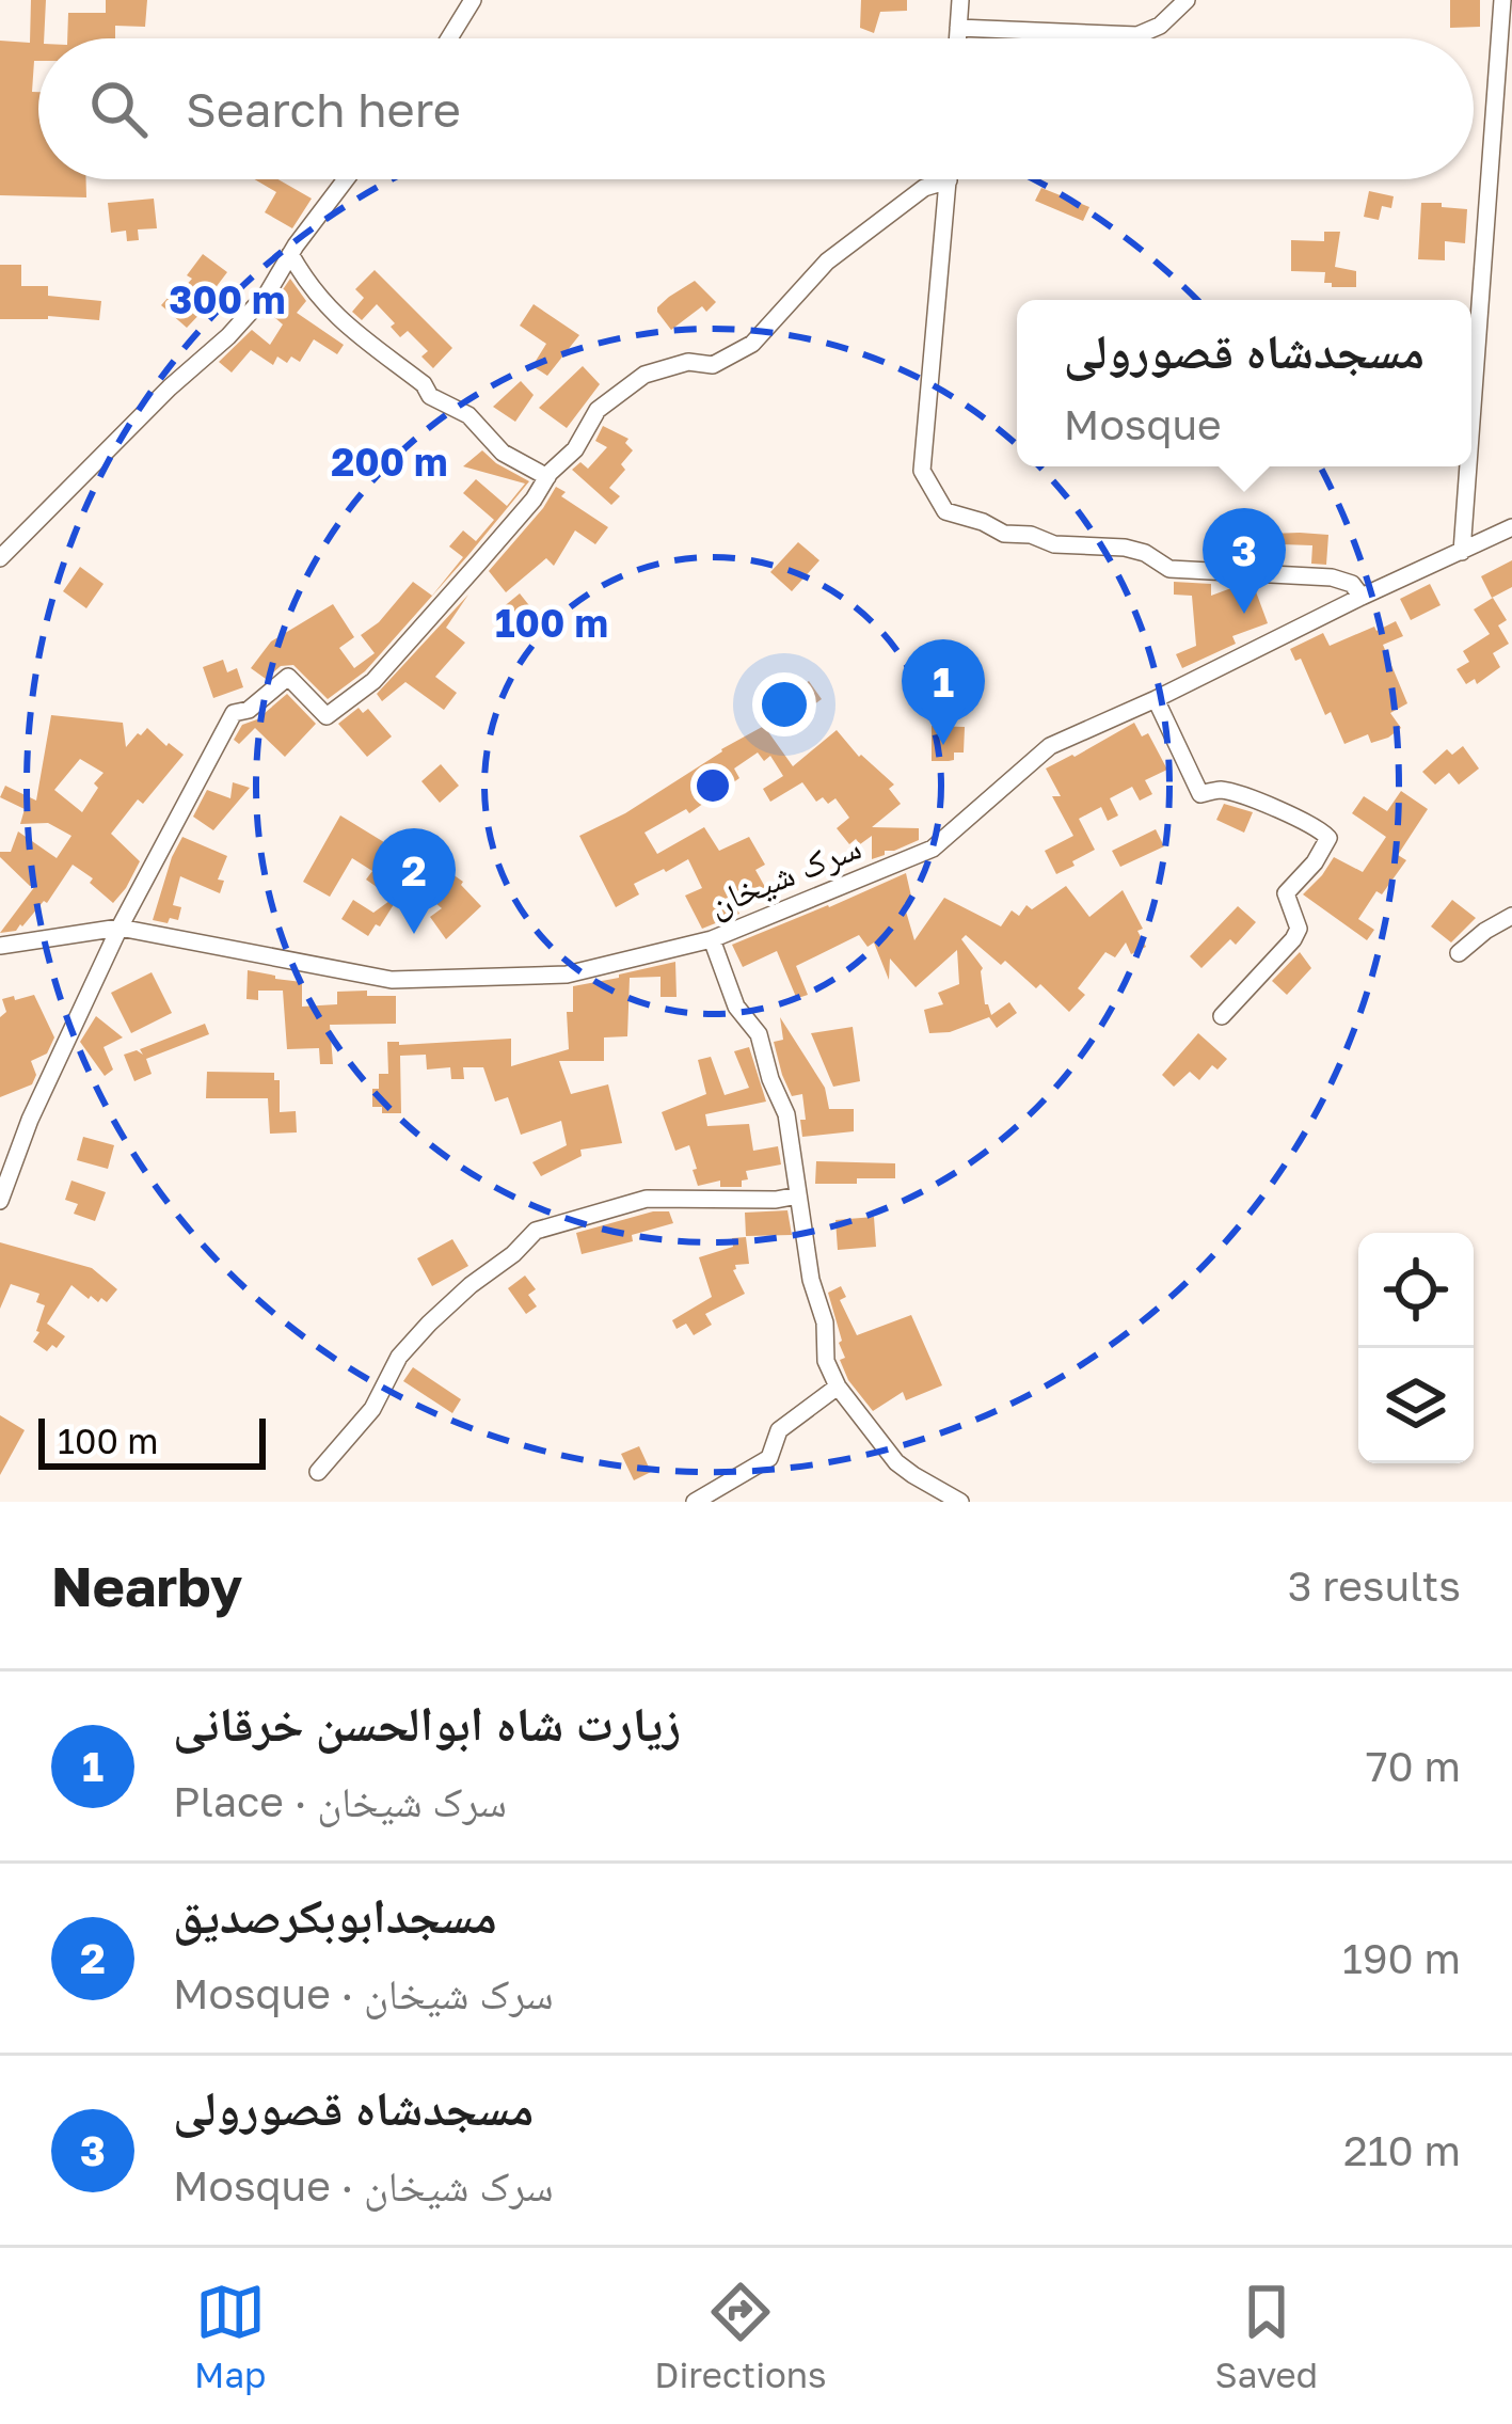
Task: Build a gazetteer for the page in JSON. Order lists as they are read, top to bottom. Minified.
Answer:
{"streets":{"street":["سرک شیخان"]},"scale_bar":"100 m","page":{"search":"Search here","popup":["مسجدشاه قصورولی","Mosque"],"pins":["3","1","2"],"scale":"100 m","heading":["Nearby","3 results"],"list":[{"mark":"1","name":"زیارت شاه ابوالحسن خرقانی","note":"Place · سرک شیخان","value":"70 m"},{"mark":"2","name":"مسجدابوبکرصدیق","note":"Mosque · سرک شیخان","value":"190 m"},{"mark":"3","name":"مسجدشاه قصورولی","note":"Mosque · سرک شیخان","value":"210 m"}],"nav":["Map","Directions","Saved"]},"rings":["300 m","200 m","100 m"]}
